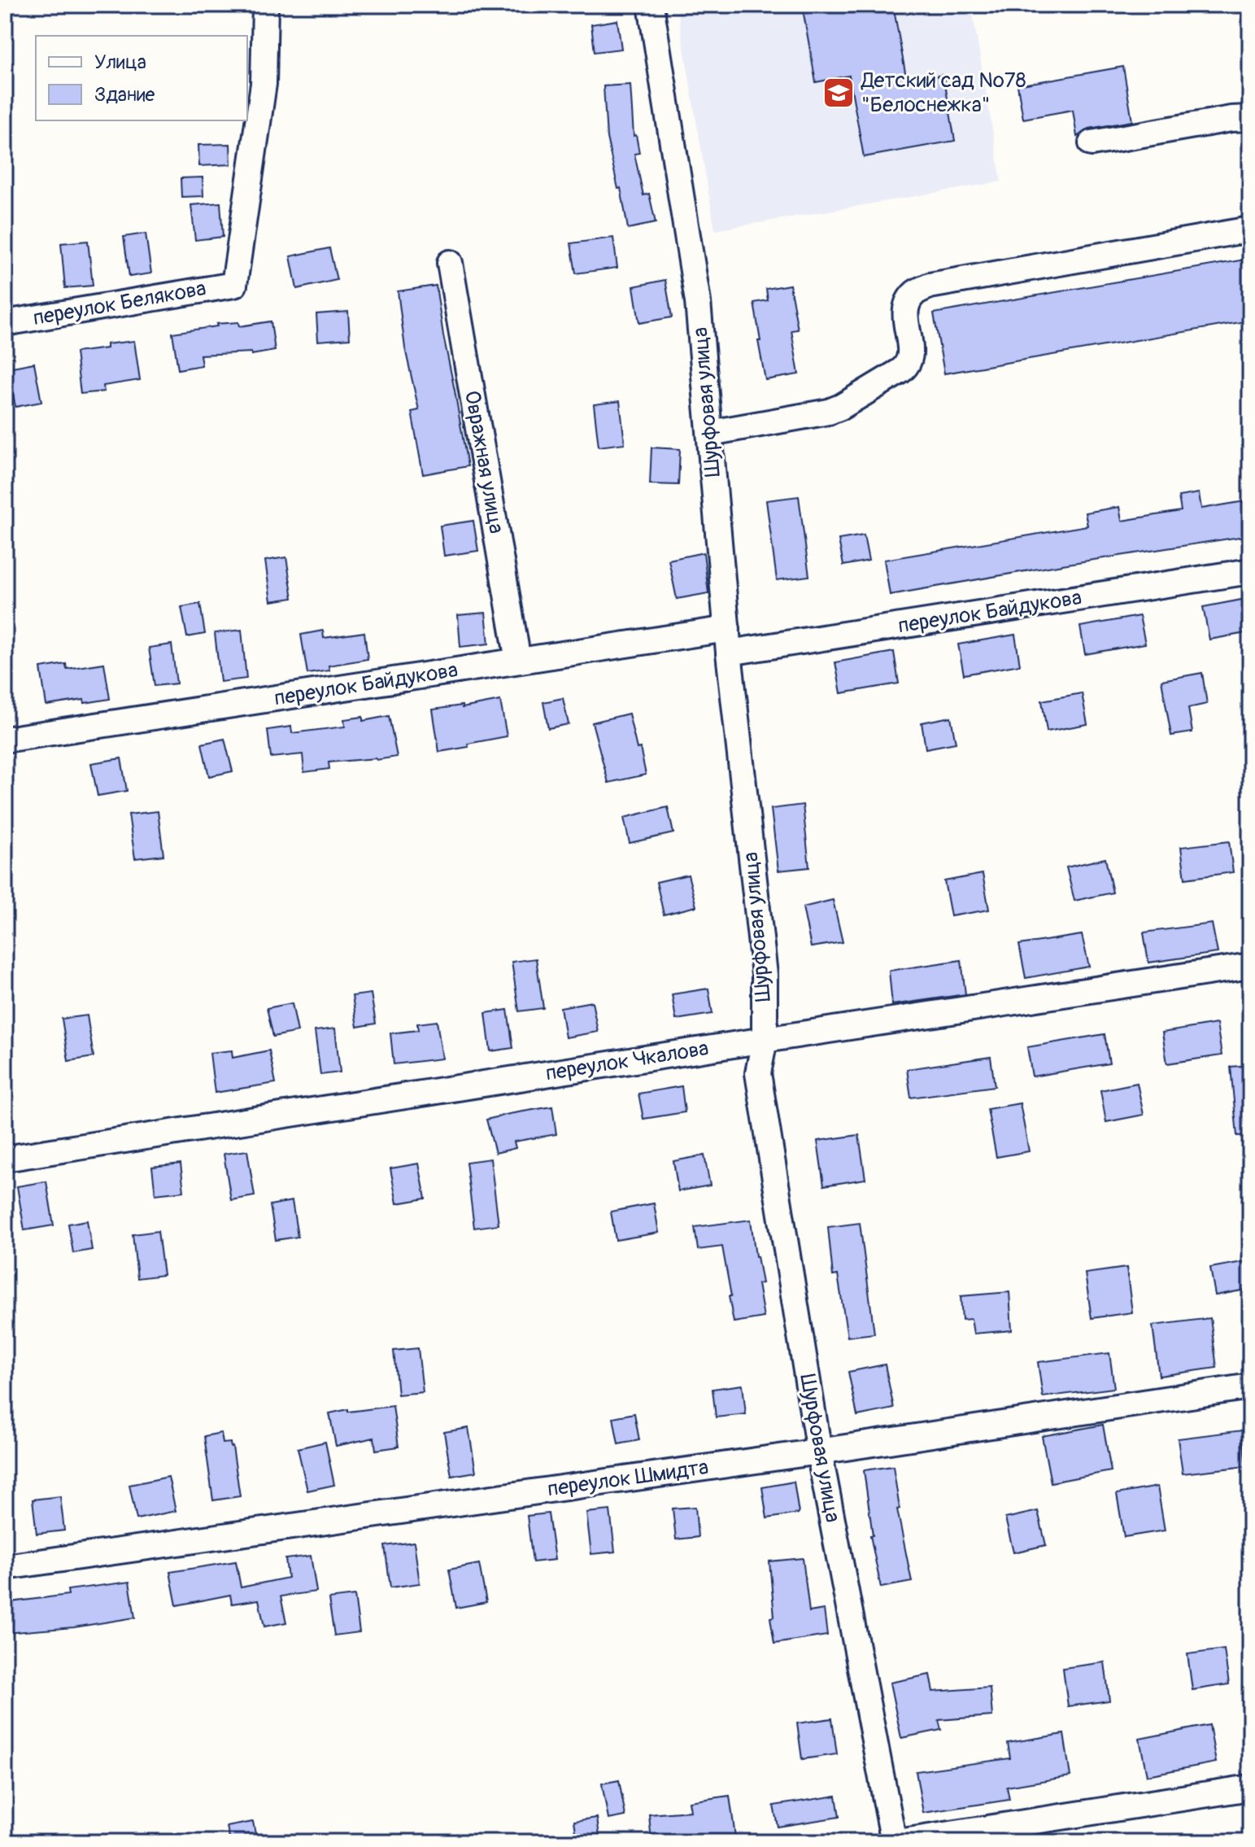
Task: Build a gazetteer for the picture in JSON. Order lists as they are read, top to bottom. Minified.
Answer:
{"streets":{"street":["переулок Белякова","Шурфовая улица","Овражная улица","переулок Байдукова","переулок Чкалова","переулок Шмидта"]},"crossings":[["Шурфовая улица","переулок Байдукова"],["Шурфовая улица","переулок Чкалова"],["Шурфовая улица","переулок Шмидта"],["Овражная улица","переулок Байдукова"]],"places":{"school or university":["Детский сад №78 \"Белоснежка\""]},"legend":["Улица","Здание"]}
